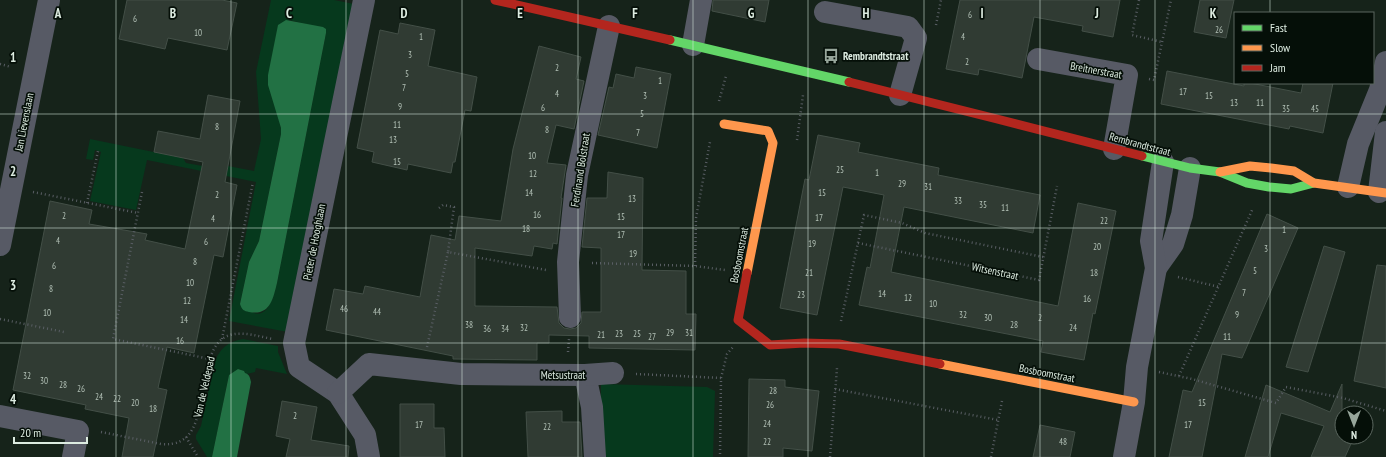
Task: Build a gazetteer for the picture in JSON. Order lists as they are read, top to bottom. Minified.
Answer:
{"streets":{"street":["Breitnerstraat","Jan Lievenslaan","Rembrandtstraat","Ferdinand Bolstraat","Pieter de Hooghlaan","Bosboomstraat","Metsustraat"],"path":["Witsenstraat","Van de Veldepad"]},"crossings":[["Breitnerstraat","Rembrandtstraat"],["Rembrandtstraat","Ferdinand Bolstraat"],["Pieter de Hooghlaan","Metsustraat"]],"places":{"bus stop":["Rembrandtstraat"]},"house_numbers":["6","6","26","10","1","4","3","2","2","5","1","7","17","4","3","15","13","11","9","6","35","45","5","11","8","8","7","13","10","15","25","1","12","29","31","14","15","2","13","33","35","11","16","2","15","17","4","22","18","1","17","4","6","19","20","3","19","8","6","5","21","18","10","8","7","14","23","12","16","12","10","46","44","10","32","9","30","2","14","38","28","32","24","36","34","29","31","23","25","21","27","11","16","32","30","28","26","28","24","22","20","15","26","18","2","24","17","17","22","22","48"],"legend":["Fast","Slow","Jam"],"scale_bar":"20 m","north":"bottom","grid":{"columns":["A","B","C","D","E","F","G","H","I","J","K"],"rows":["1","2","3","4"]}}
